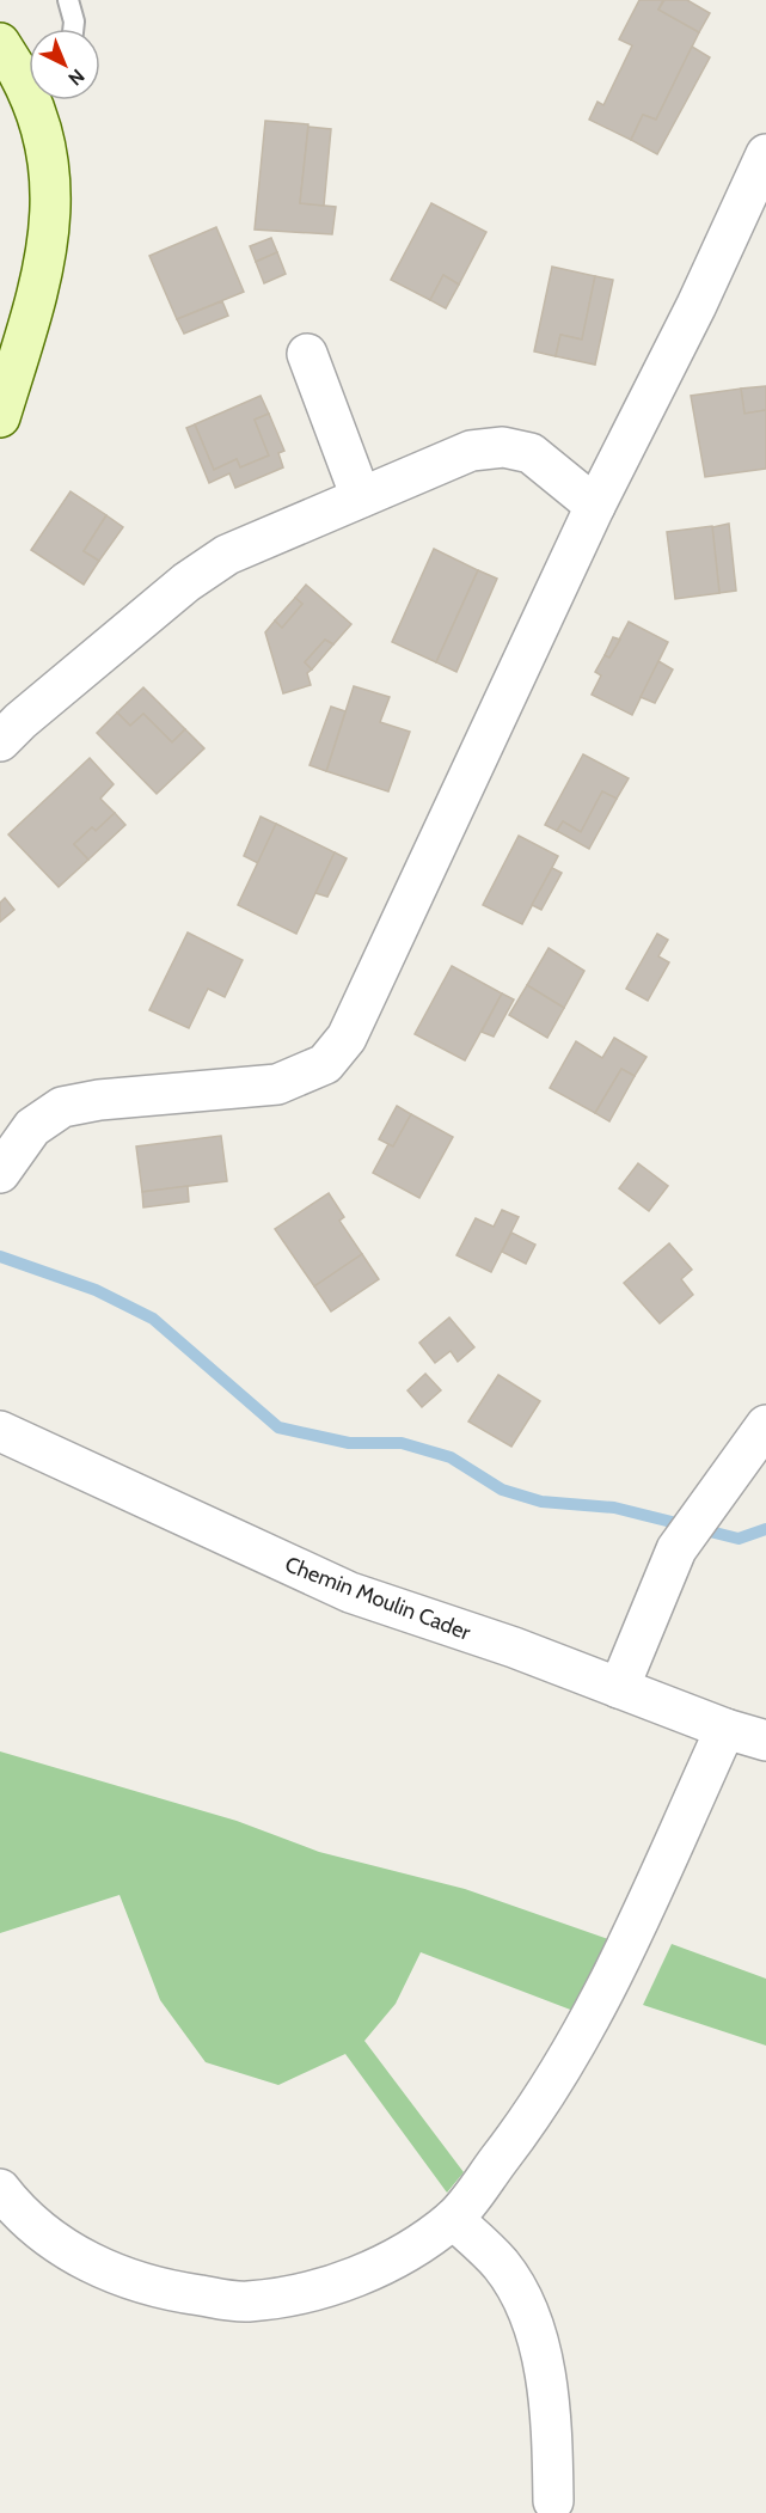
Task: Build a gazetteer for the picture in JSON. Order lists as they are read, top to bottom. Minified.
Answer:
{"streets":{"street":["Chemin Moulin Cader"]},"north":"bottom right"}
